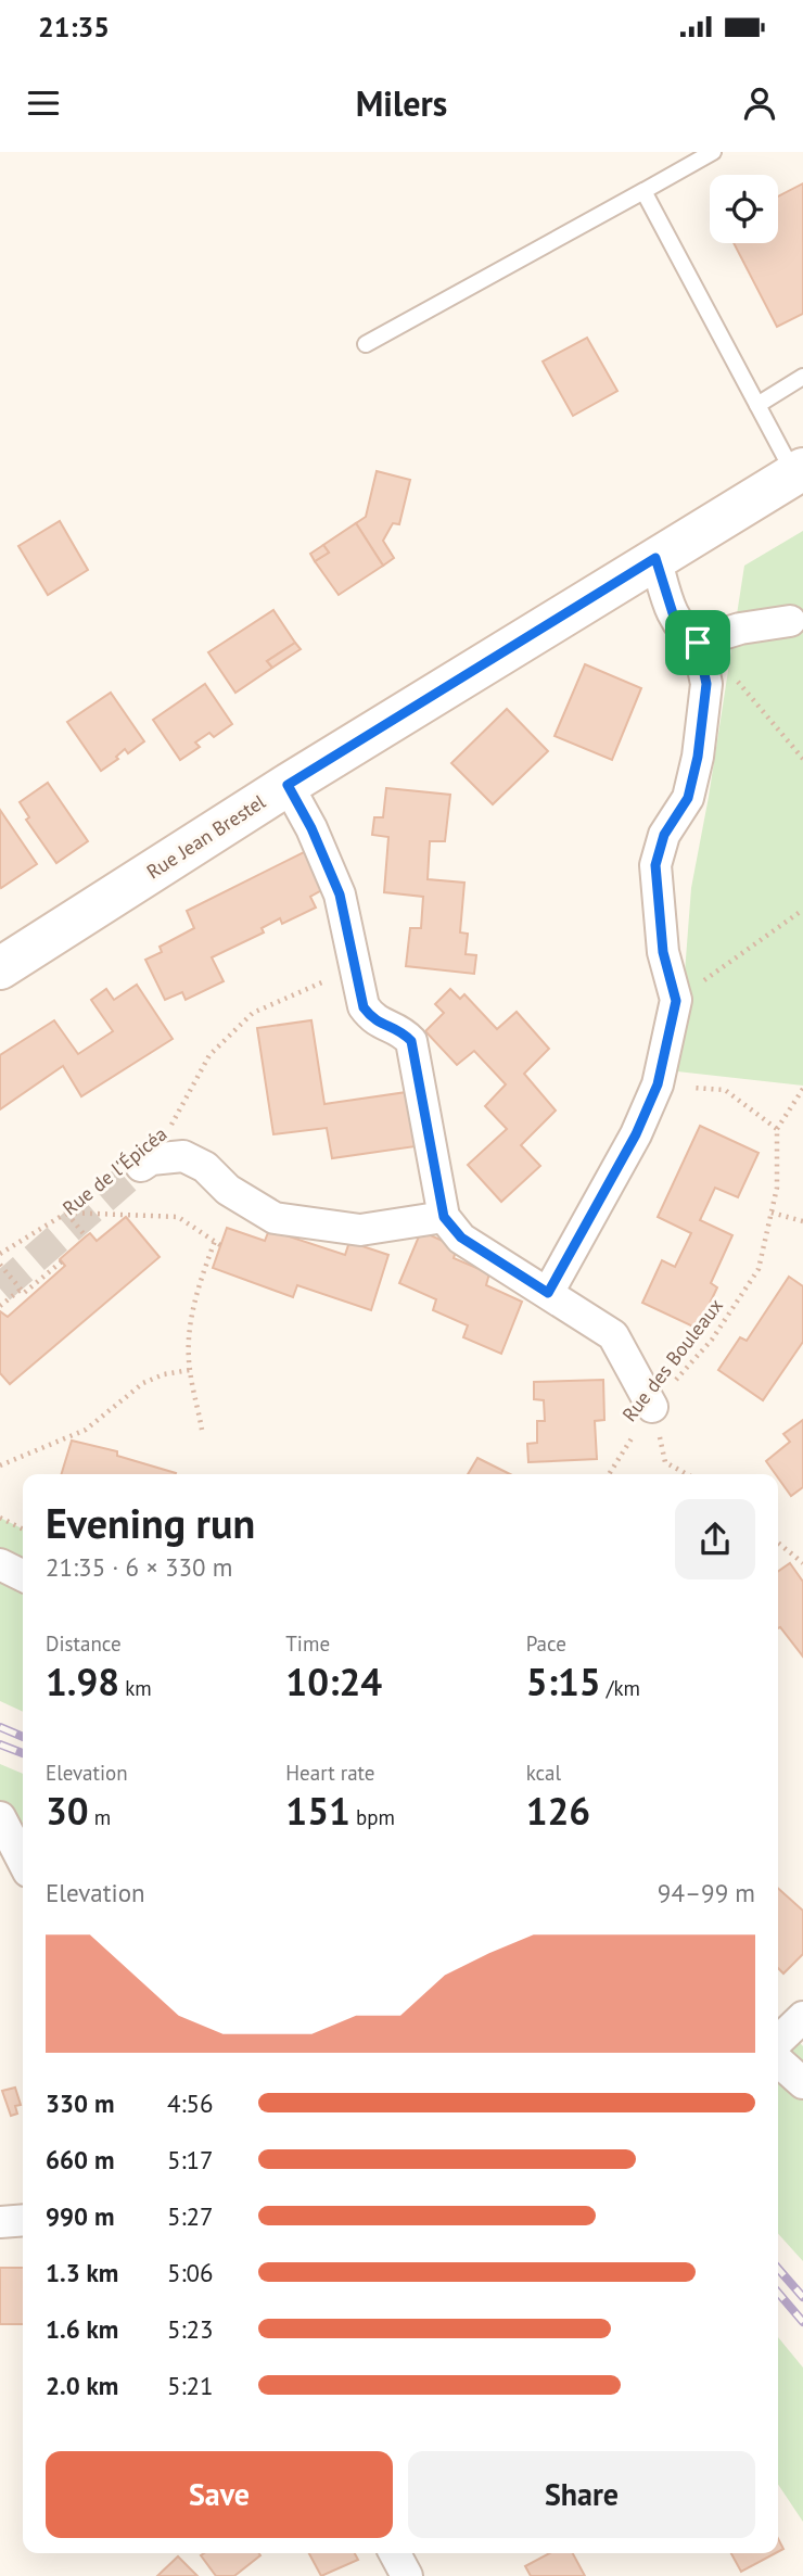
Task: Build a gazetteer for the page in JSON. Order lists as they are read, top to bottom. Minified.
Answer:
{"streets":{"street":["Rue Jean Brestel","Rue de l'Épicéa"],"path":["Rue des Bouleaux"]},"page":{"status":"21:35","header":"Milers","heading":["Evening run","21:35 · 6 × 330 m"],"stats":[["Distance","1.98 km"],["Time","10:24"],["Pace","5:15 /km"],["Elevation","30 m"],["Heart rate","151 bpm"],["kcal","126"]],"chart":["Elevation","94–99 m"],"list":[{"name":"330 m","note":"4:56"},{"name":"660 m","note":"5:17"},{"name":"990 m","note":"5:27"},{"name":"1.3 km","note":"5:06"},{"name":"1.6 km","note":"5:23"},{"name":"2.0 km","note":"5:21"}],"buttons":["Save","Share"]}}
